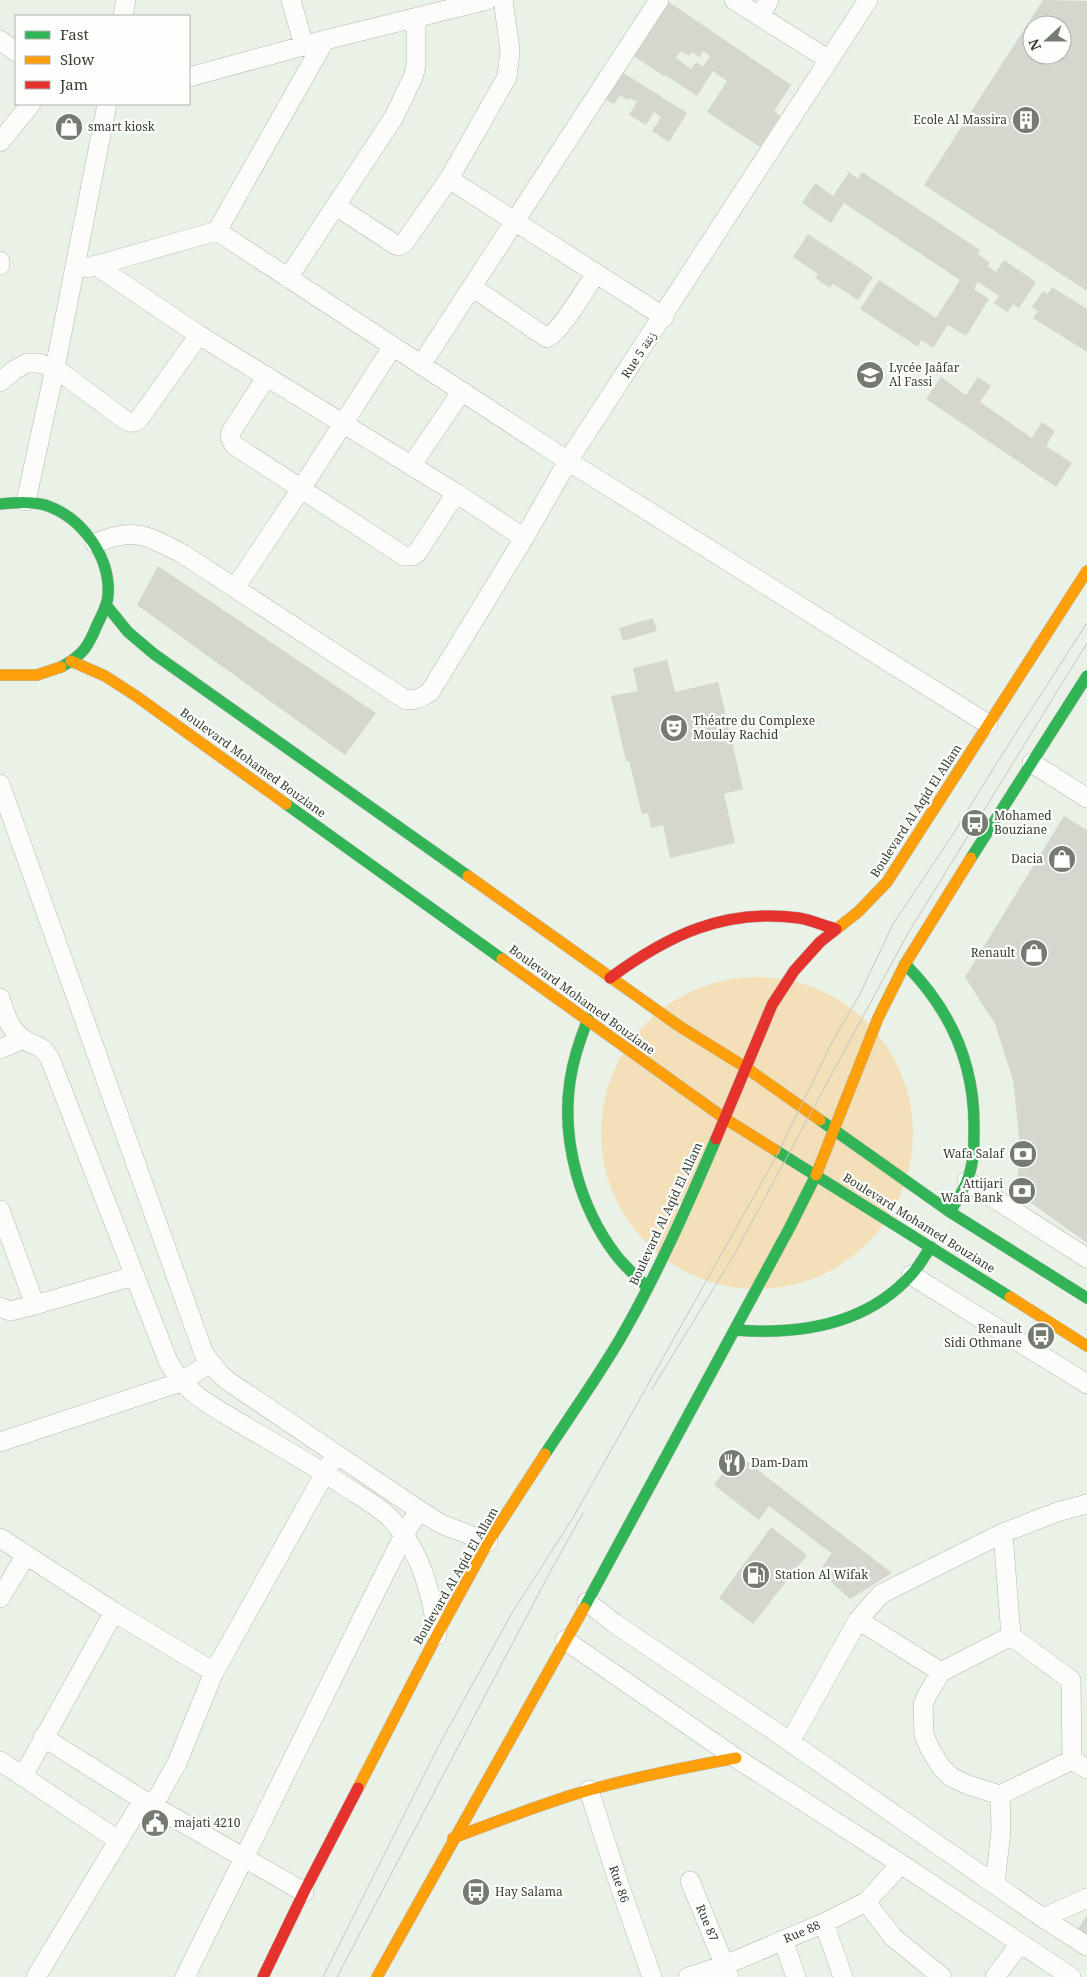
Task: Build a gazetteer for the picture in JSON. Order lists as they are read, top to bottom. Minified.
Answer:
{"streets":{"main road":["Boulevard Mohamed Bouziane","Boulevard Al Aqid El Allam"],"street":["Rue 5 زنقة","Rue 86","Rue 87","Rue 88"]},"crossings":[["Boulevard Mohamed Bouziane","Boulevard Al Aqid El Allam"],["Rue 87","Rue 88"]],"places":{"building":["Ecole Al Massira"],"shop":["smart kiosk","Dacia","Renault"],"school or university":["Lycée Jaâfar Al Fassi"],"theatre":["Théatre du Complexe Moulay Rachid"],"bus stop":["Mohamed Bouziane","Renault Sidi Othmane","Hay Salama"],"bank":["Wafa Salaf","Attijari Wafa Bank"],"restaurant":["Dam-Dam"],"fuel station":["Station Al Wifak"],"public building":["majati 4210"]},"legend":["Fast","Slow","Jam"],"north":"left"}
